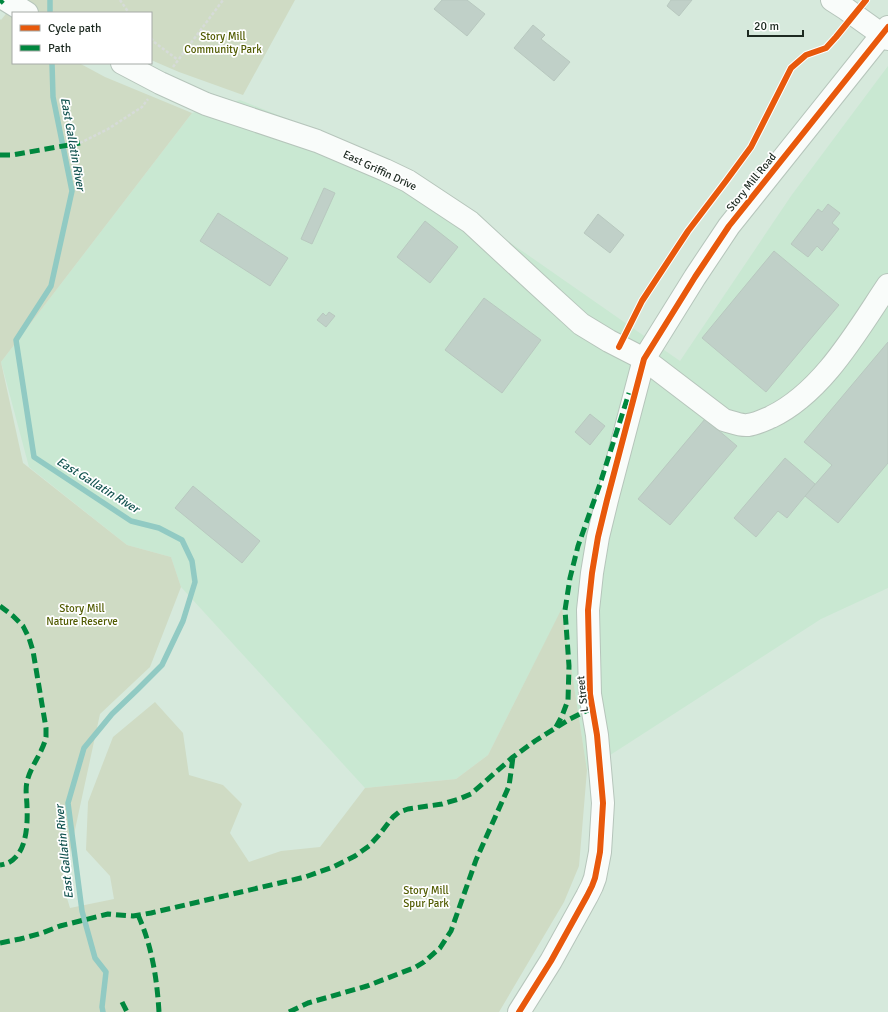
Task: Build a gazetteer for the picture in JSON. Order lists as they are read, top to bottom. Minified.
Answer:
{"streets":{"street":["East Griffin Drive","Story Mill Road","L Street"]},"crossings":[["East Griffin Drive","Story Mill Road"],["East Griffin Drive","L Street"],["Story Mill Road","L Street"]],"water":["East Gallatin River"],"parks":["Story Mill Community Park","Story Mill Nature Reserve","Story Mill Spur Park"],"legend":["Cycle path","Path"],"scale_bar":"20 m"}
